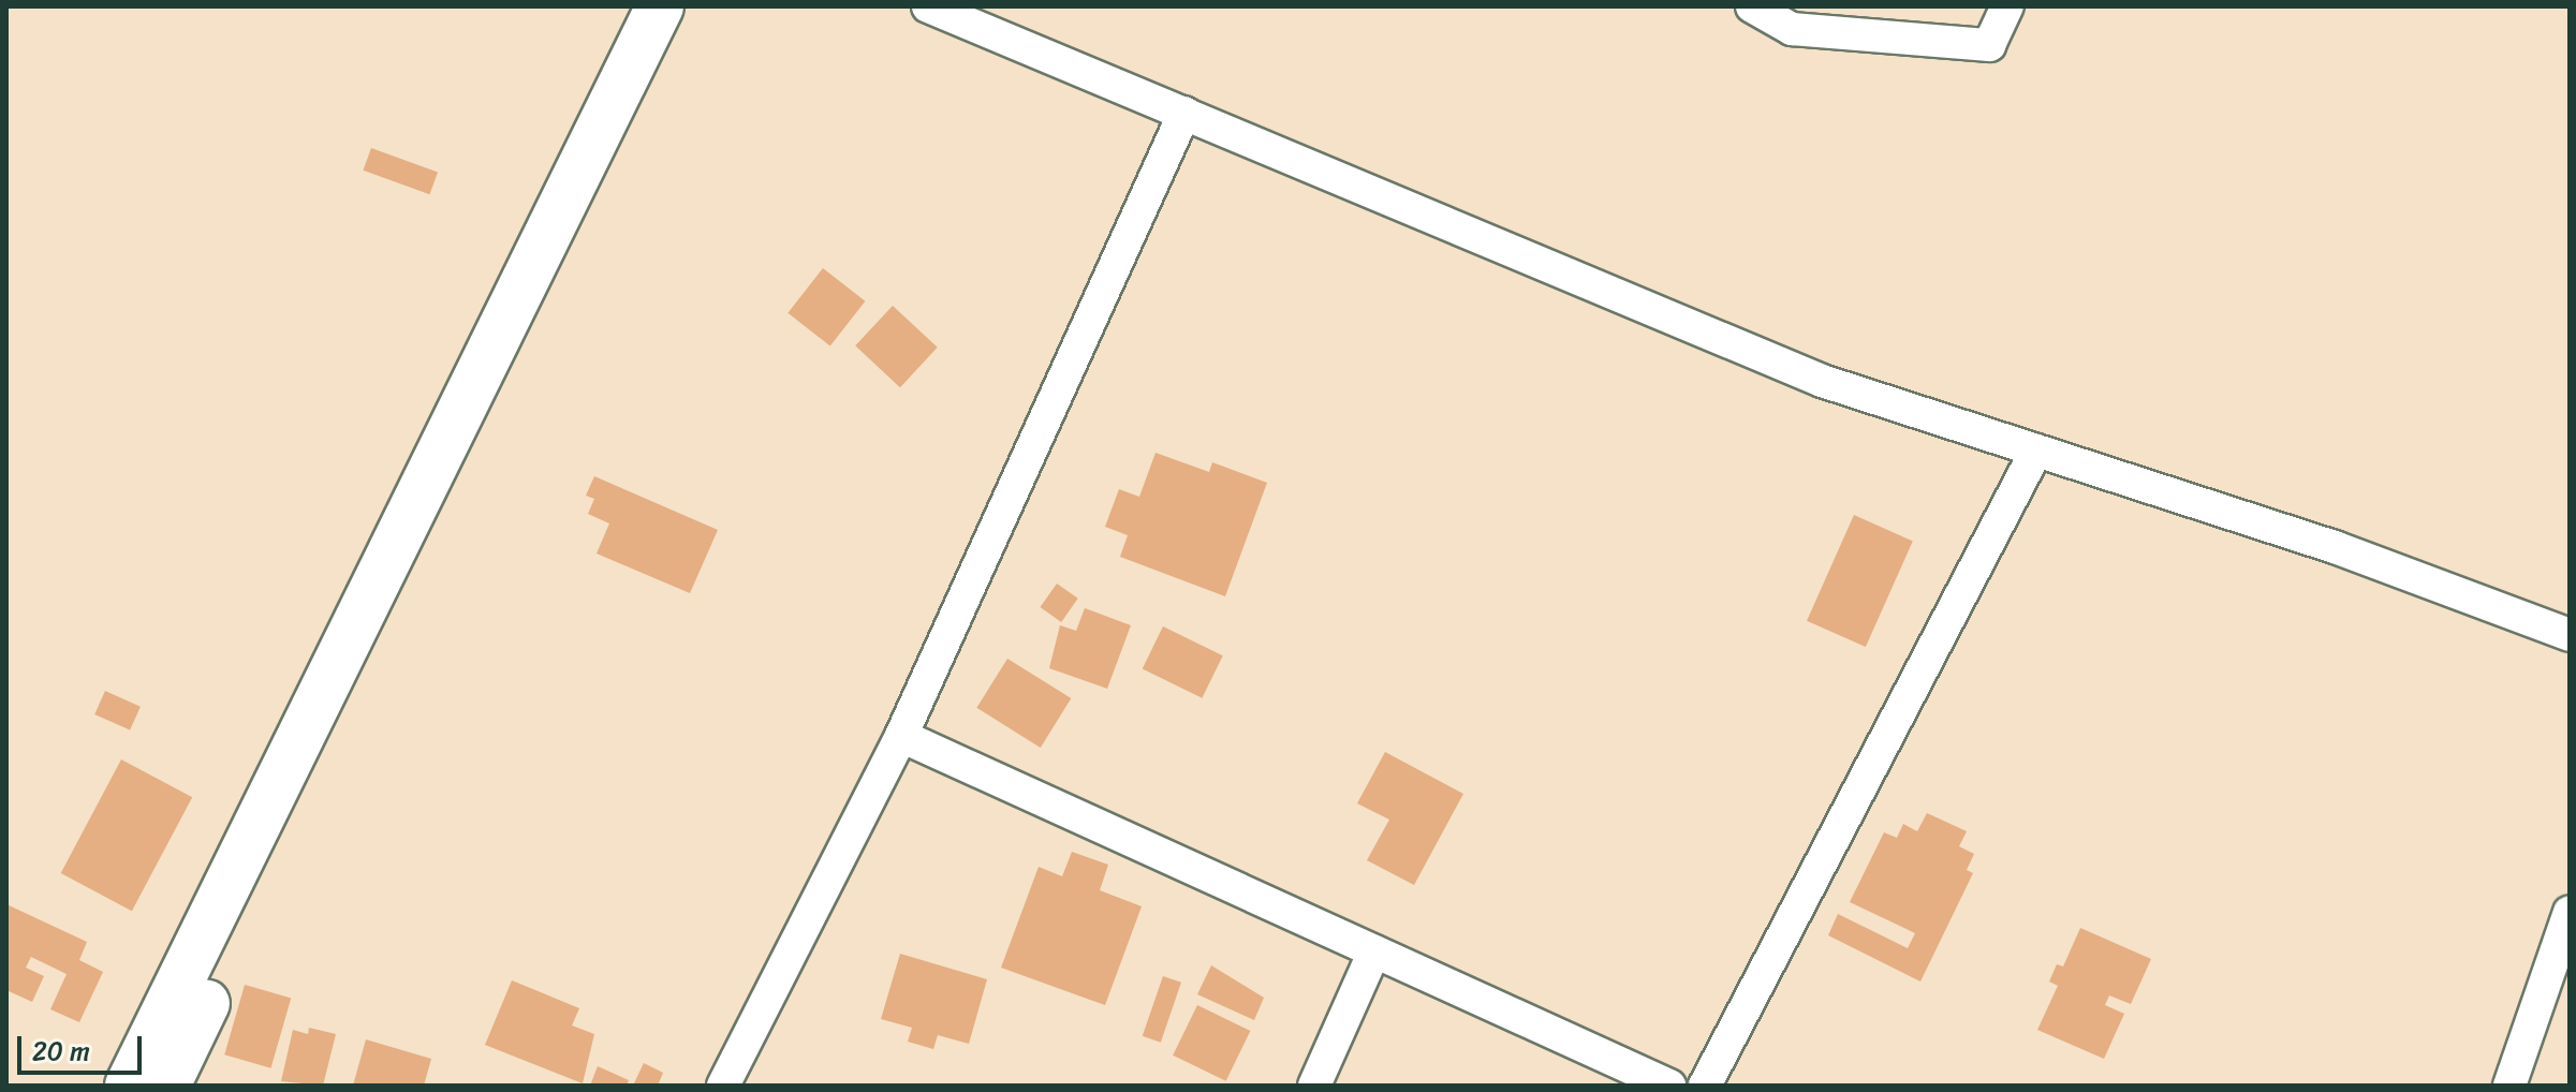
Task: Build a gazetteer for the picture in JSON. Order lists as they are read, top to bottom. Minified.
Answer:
{"scale_bar":"20 m"}
